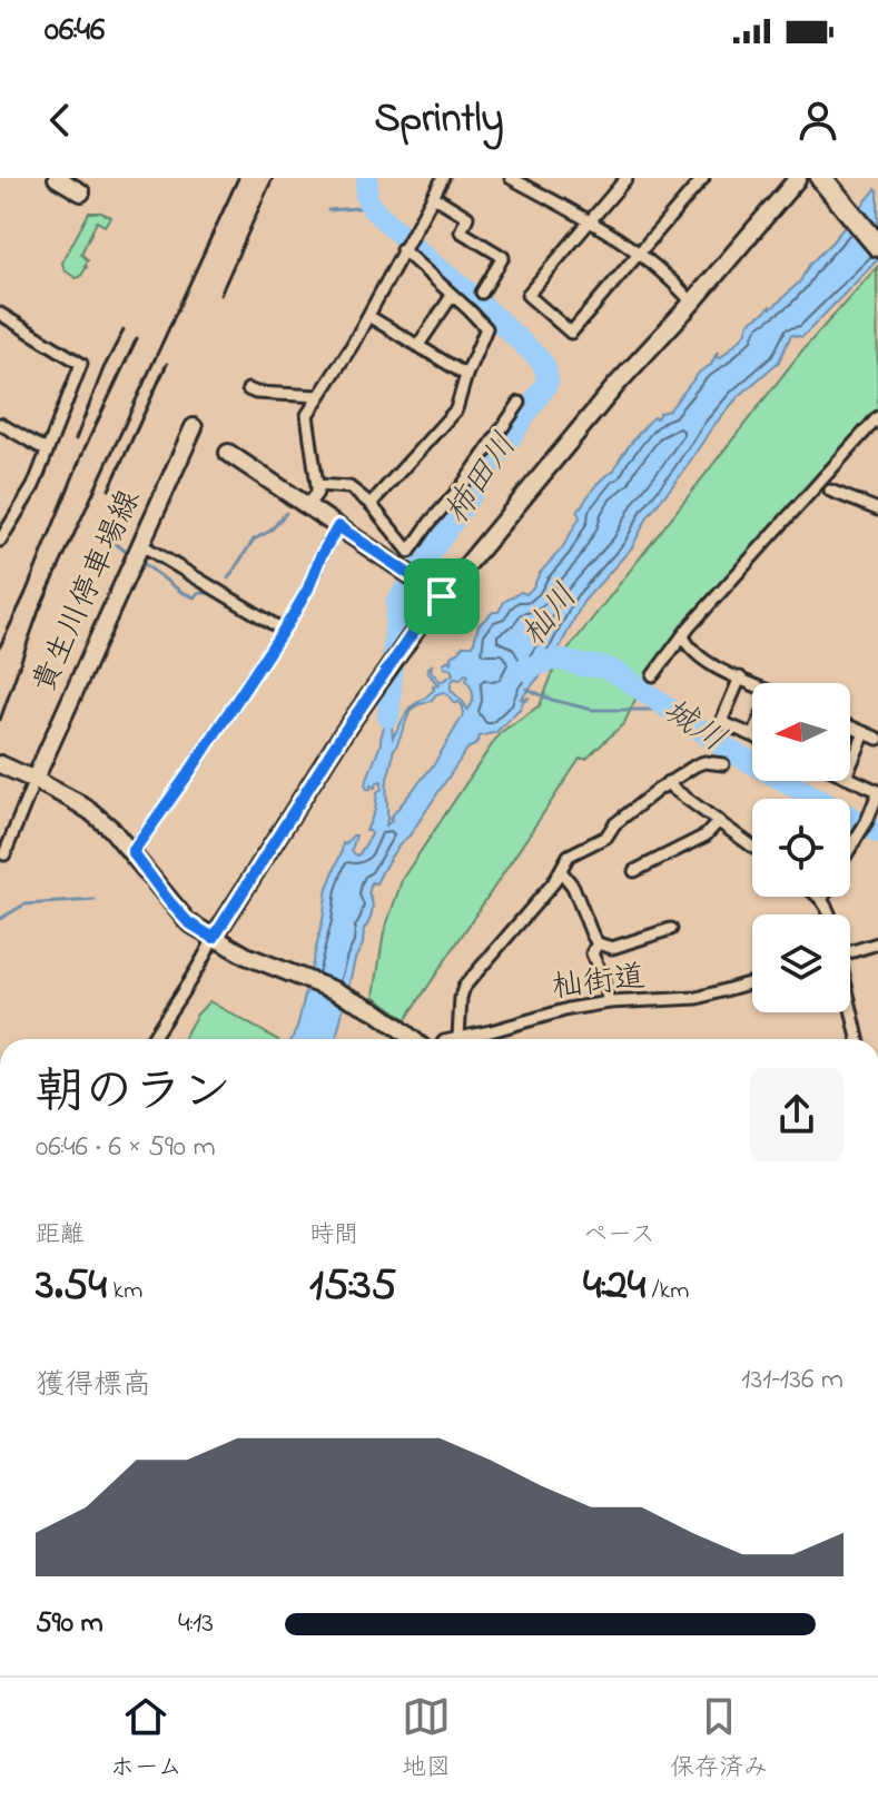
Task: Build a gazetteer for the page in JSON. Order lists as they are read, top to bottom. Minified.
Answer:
{"streets":{"street":["貴生川停車場線","杣街道"]},"water":["柿田川","杣川","城川"],"north":"left","page":{"status":"06:46","header":"Sprintly","heading":["朝のラン","06:46 · 6 × 590 m"],"stats":[["距離","3.54 km"],["時間","15:35"],["ペース","4:24 /km"]],"chart":["獲得標高","131–136 m"],"list":[{"name":"590 m","note":"4:13"}],"tabs":["ホーム","地図","保存済み"]}}
